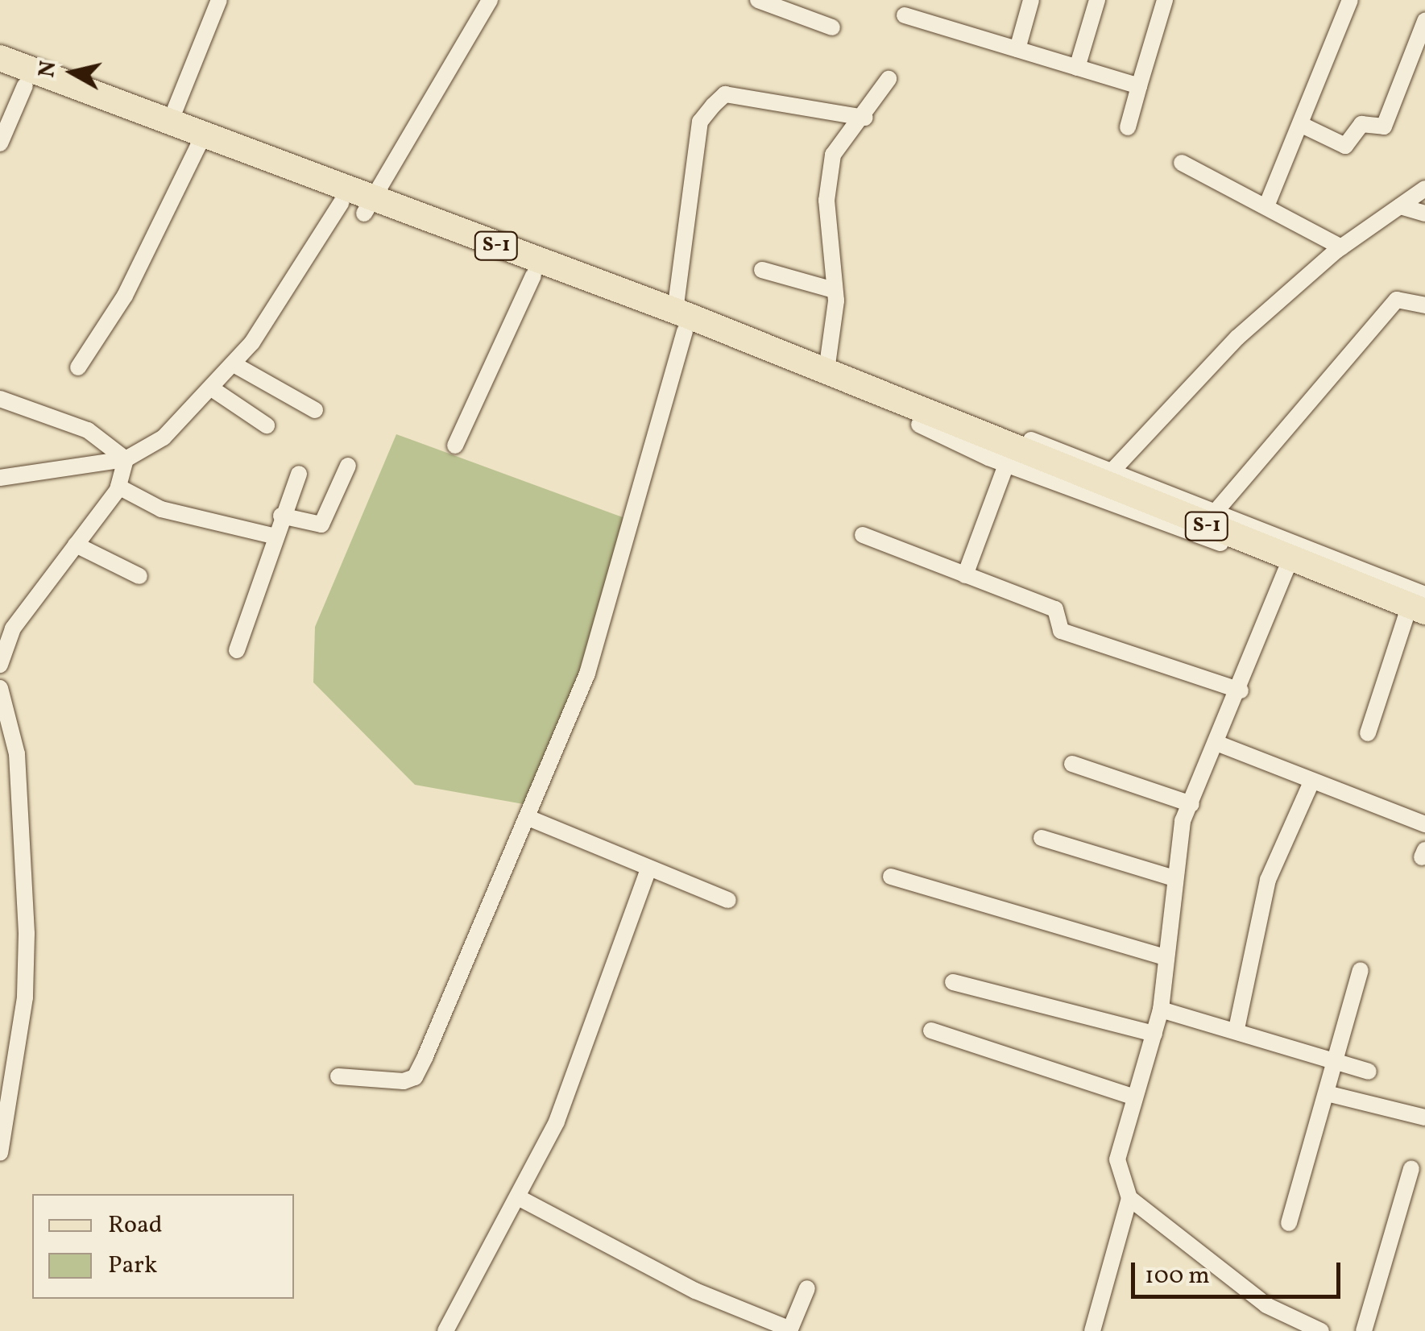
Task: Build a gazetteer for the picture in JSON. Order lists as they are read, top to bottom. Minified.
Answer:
{"streets":{"main road":["S-1"]},"legend":["Road","Park"],"scale_bar":"100 m","north":"left"}
